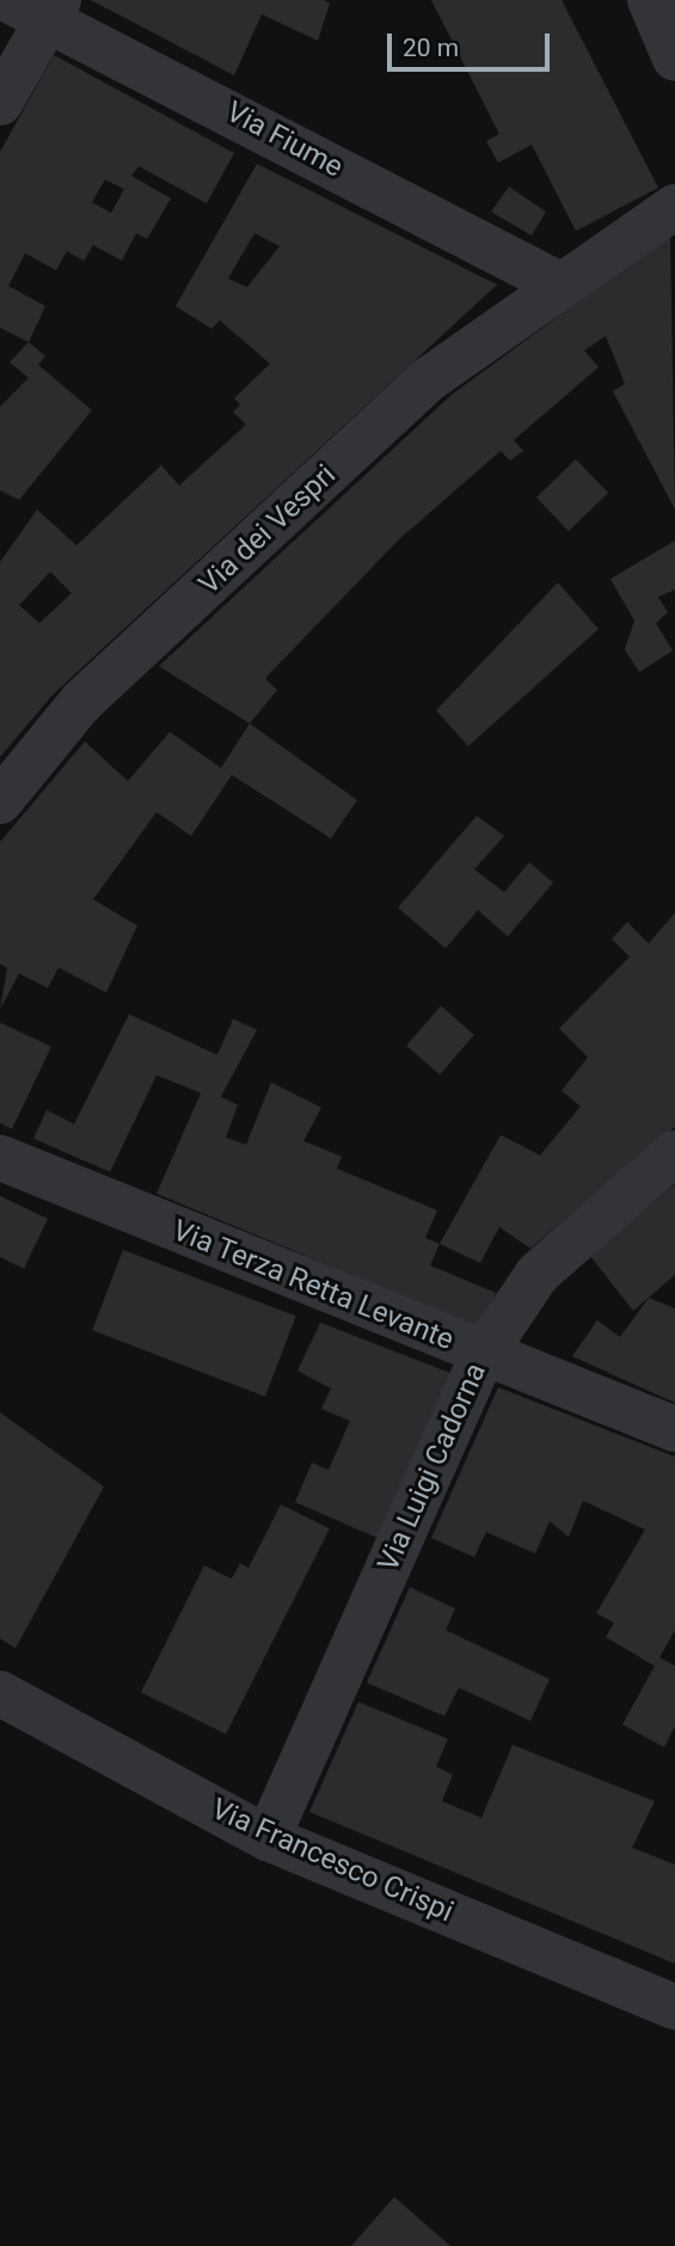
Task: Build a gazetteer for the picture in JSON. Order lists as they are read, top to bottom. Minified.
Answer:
{"streets":{"street":["Via Fiume","Via dei Vespri","Via Terza Retta Levante","Via Luigi Cadorna","Via Francesco Crispi"]},"crossings":[["Via Fiume","Via dei Vespri"],["Via Terza Retta Levante","Via Luigi Cadorna"],["Via Luigi Cadorna","Via Francesco Crispi"]],"scale_bar":"20 m"}
